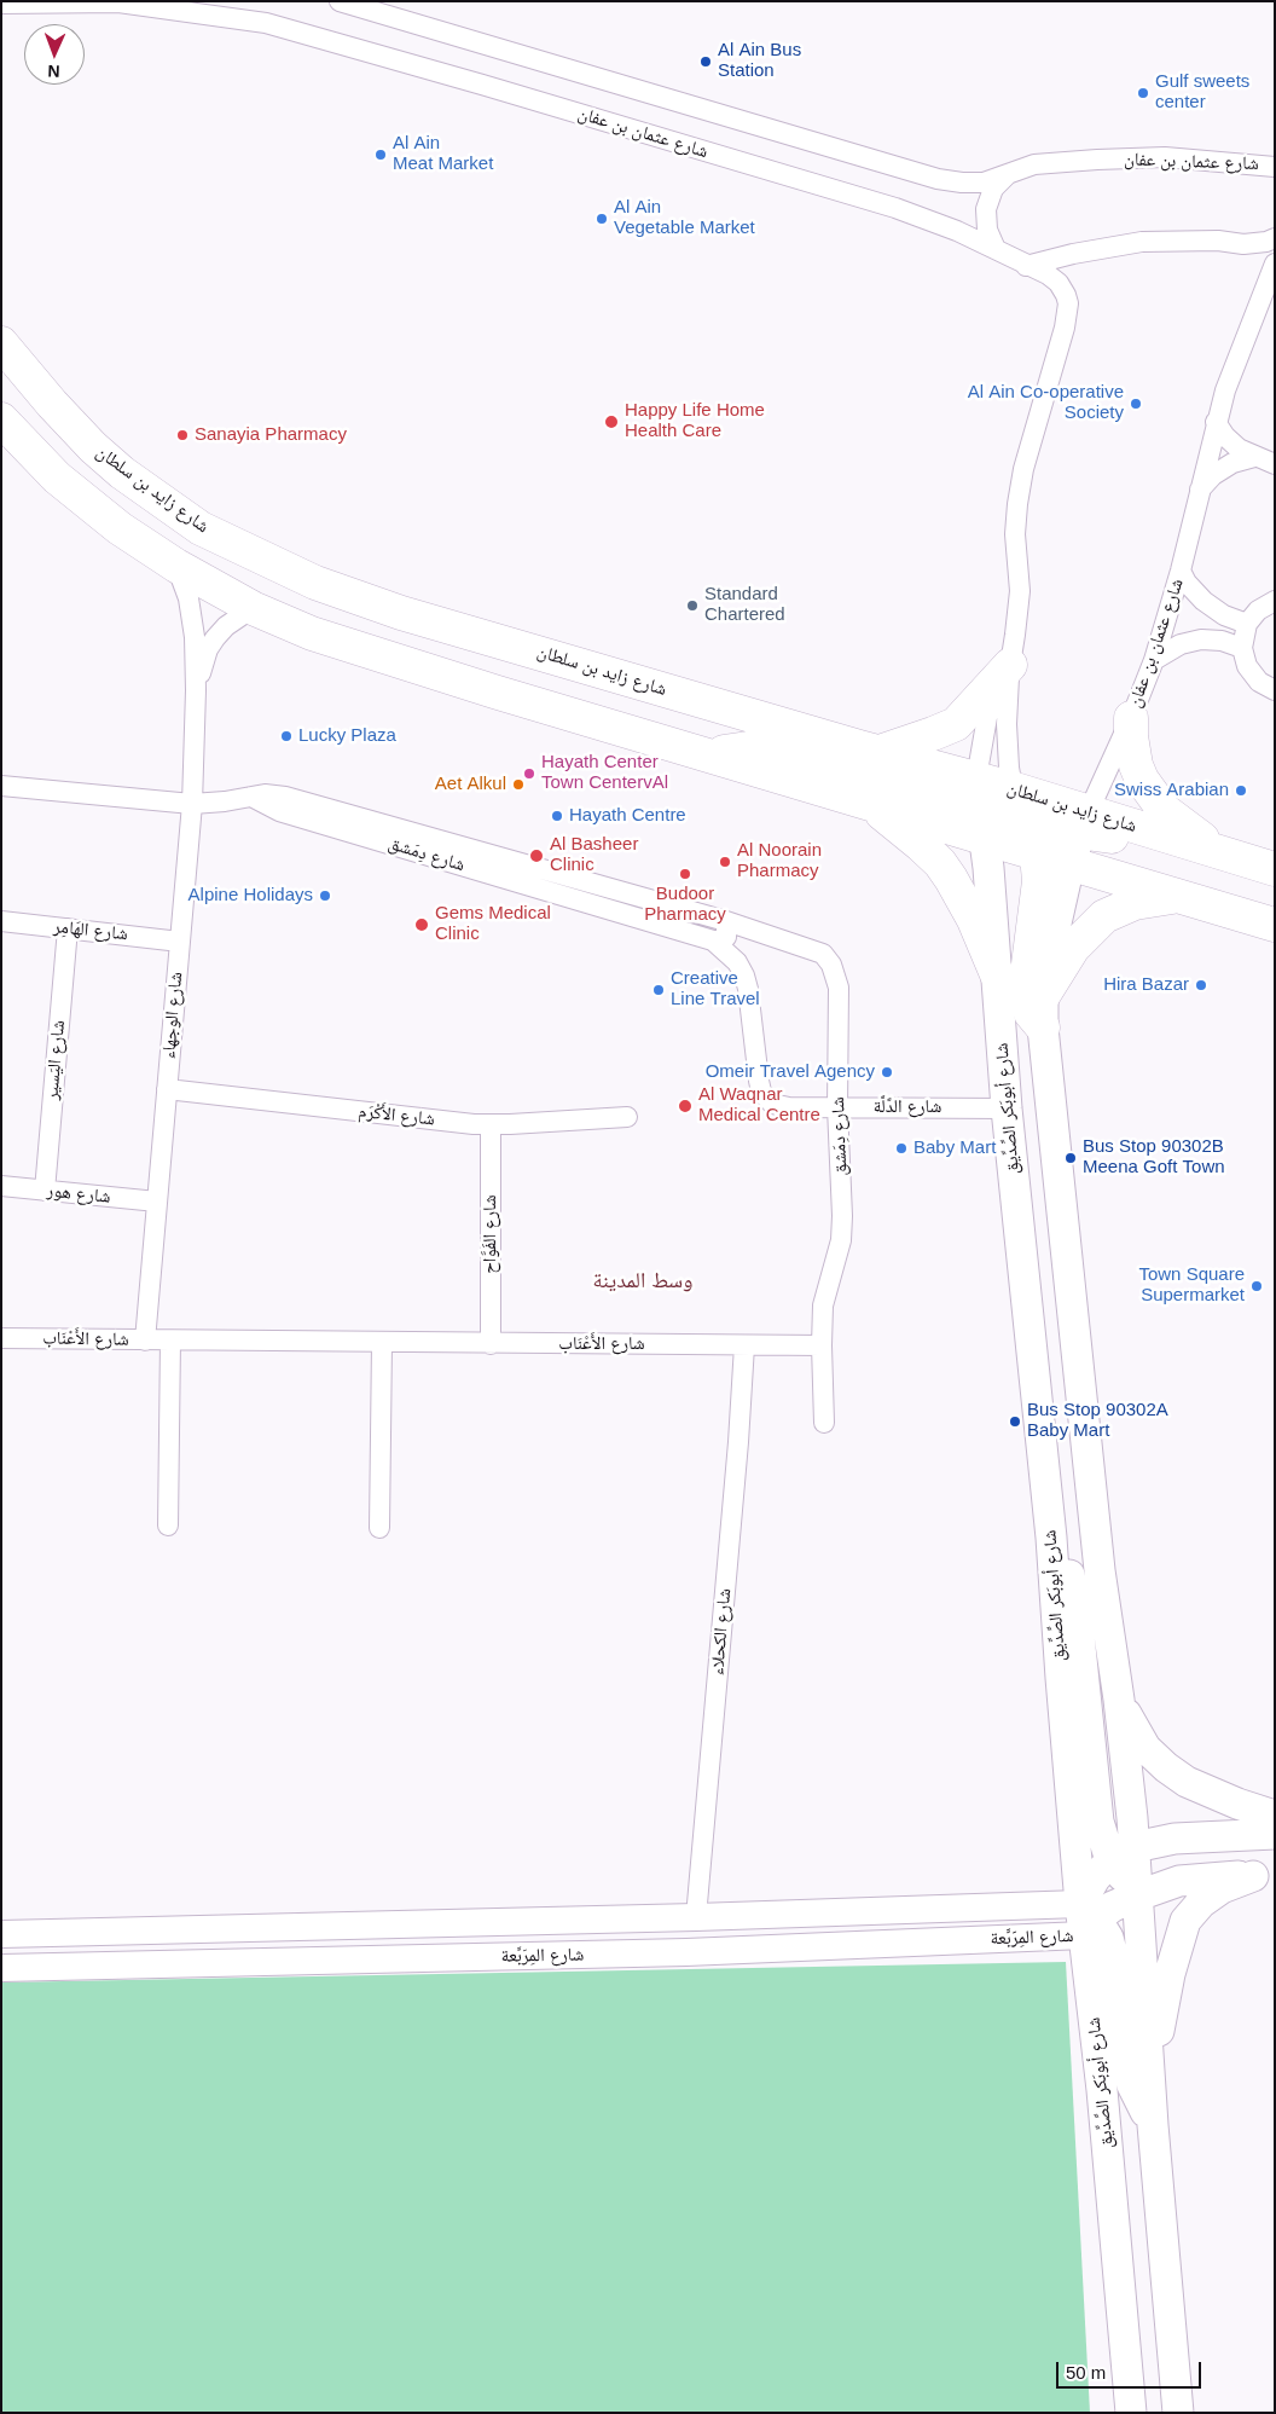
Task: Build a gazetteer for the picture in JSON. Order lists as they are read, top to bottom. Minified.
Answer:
{"streets":{"highway":["شارع زايد بن سلطان"],"main road":["شارع أبوبَكر الصِّدِّيق"],"street":["شارع عثمان بن عفان","شارع دِمَشق","شارع الهَامِر","شارع الوجهاء","شارع اليَسير","شارع الدَّلَّة","شارع الأَكْرَم","شارع هور","شارع الفَوَّاح","شارع الأَعْنَاب","شارع الكحلاء","شارع المِرَبَّعة"]},"crossings":[["شارع عثمان بن عفان","شارع زايد بن سلطان"],["شارع عثمان بن عفان","شارع أبوبَكر الصِّدِّيق"],["شارع زايد بن سلطان","شارع الوجهاء"],["شارع زايد بن سلطان","شارع أبوبَكر الصِّدِّيق"],["شارع دِمَشق","شارع الوجهاء"],["شارع دِمَشق","شارع الدَّلَّة"],["شارع دِمَشق","شارع الأَعْنَاب"],["شارع الهَامِر","شارع الوجهاء"],["شارع الهَامِر","شارع اليَسير"],["شارع الوجهاء","شارع الأَكْرَم"],["شارع الوجهاء","شارع هور"],["شارع الوجهاء","شارع الأَعْنَاب"],["شارع اليَسير","شارع هور"],["شارع الدَّلَّة","شارع أبوبَكر الصِّدِّيق"],["شارع أبوبَكر الصِّدِّيق","شارع المِرَبَّعة"],["شارع الأَكْرَم","شارع الفَوَّاح"],["شارع الفَوَّاح","شارع الأَعْنَاب"],["شارع الأَعْنَاب","شارع الكحلاء"],["شارع الكحلاء","شارع المِرَبَّعة"]],"districts":["وسط المدينة"],"places":["Al Ain Bus Station","Gulf sweets center","Al Ain Meat Market","Al Ain Vegetable Market","Al Ain Co-operative Society","Happy Life Home Health Care","Sanayia Pharmacy","Standard Chartered","Lucky Plaza","Hayath Center Town CentervAl","Aet Alkul","Swiss Arabian","Hayath Centre","Al Basheer Clinic","Al Noorain Pharmacy","Budoor Pharmacy","Alpine Holidays","Gems Medical Clinic","Hira Bazar","Creative Line Travel","Omeir Travel Agency","Al Waqnar Medical Centre","Baby Mart","Bus Stop 90302B Meena Goft Town","Town Square Supermarket","Bus Stop 90302A Baby Mart"],"scale_bar":"50 m","north":"bottom"}
